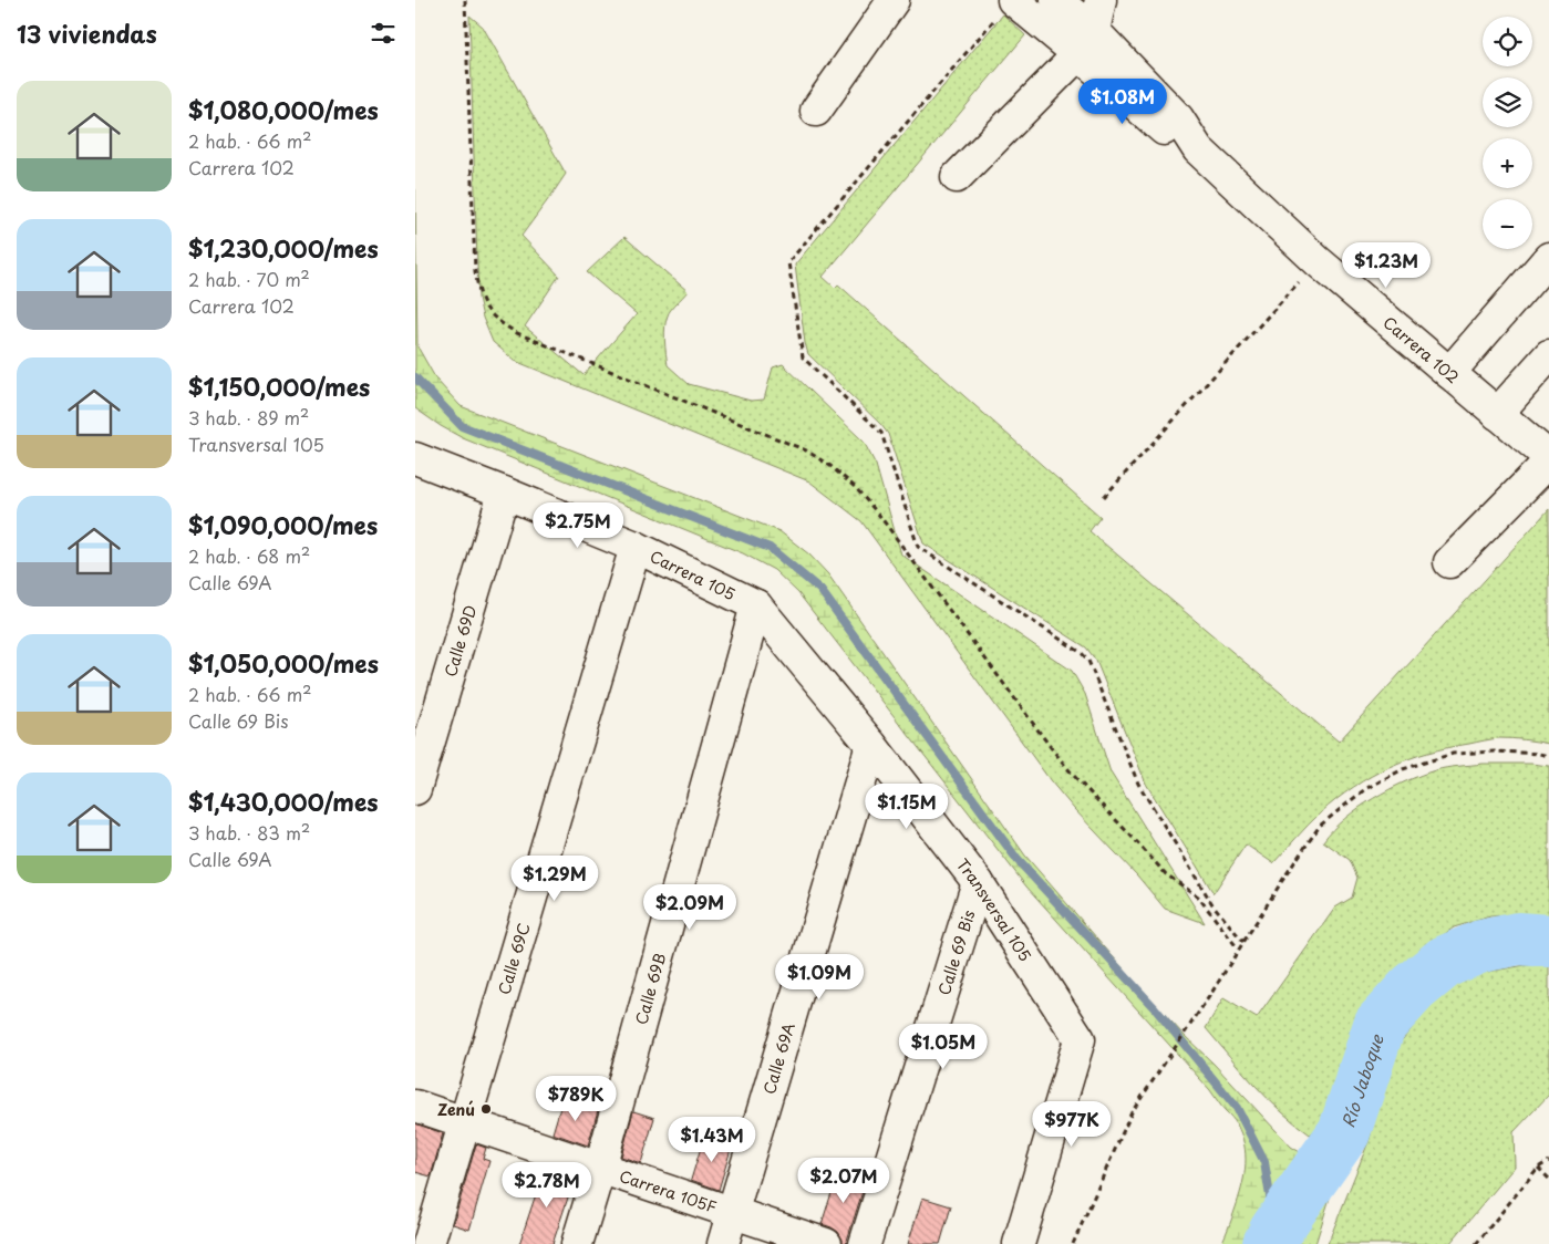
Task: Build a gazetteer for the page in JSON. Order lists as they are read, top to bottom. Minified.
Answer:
{"streets":{"street":["Carrera 102","Carrera 105","Calle 69D","Transversal 105","Calle 69 Bis","Calle 69C","Calle 69B","Calle 69A","Carrera 105F"]},"crossings":[["Carrera 105","Calle 69D"],["Carrera 105","Transversal 105"],["Carrera 105","Calle 69C"],["Carrera 105","Calle 69B"],["Transversal 105","Calle 69 Bis"],["Transversal 105","Calle 69B"],["Transversal 105","Calle 69A"],["Calle 69C","Carrera 105F"],["Calle 69B","Carrera 105F"],["Calle 69A","Carrera 105F"]],"water":["Río Jaboque"],"places":["Zenú"],"page":{"heading":"13 viviendas","map_buttons":["+","−"],"list":[{"name":"$1,080,000/mes","note":"2 hab. · 66 m² · Carrera 102"},{"name":"$1,230,000/mes","note":"2 hab. · 70 m² · Carrera 102"},{"name":"$1,150,000/mes","note":"3 hab. · 89 m² · Transversal 105"},{"name":"$1,090,000/mes","note":"2 hab. · 68 m² · Calle 69A"},{"name":"$1,050,000/mes","note":"2 hab. · 66 m² · Calle 69 Bis"},{"name":"$1,430,000/mes","note":"3 hab. · 83 m² · Calle 69A"}],"price":["$1.08M","$1.23M","$2.75M","$1.15M","$1.29M","$2.09M","$1.09M","$1.05M","$789K","$977K","$1.43M","$2.07M","$2.78M"]}}
